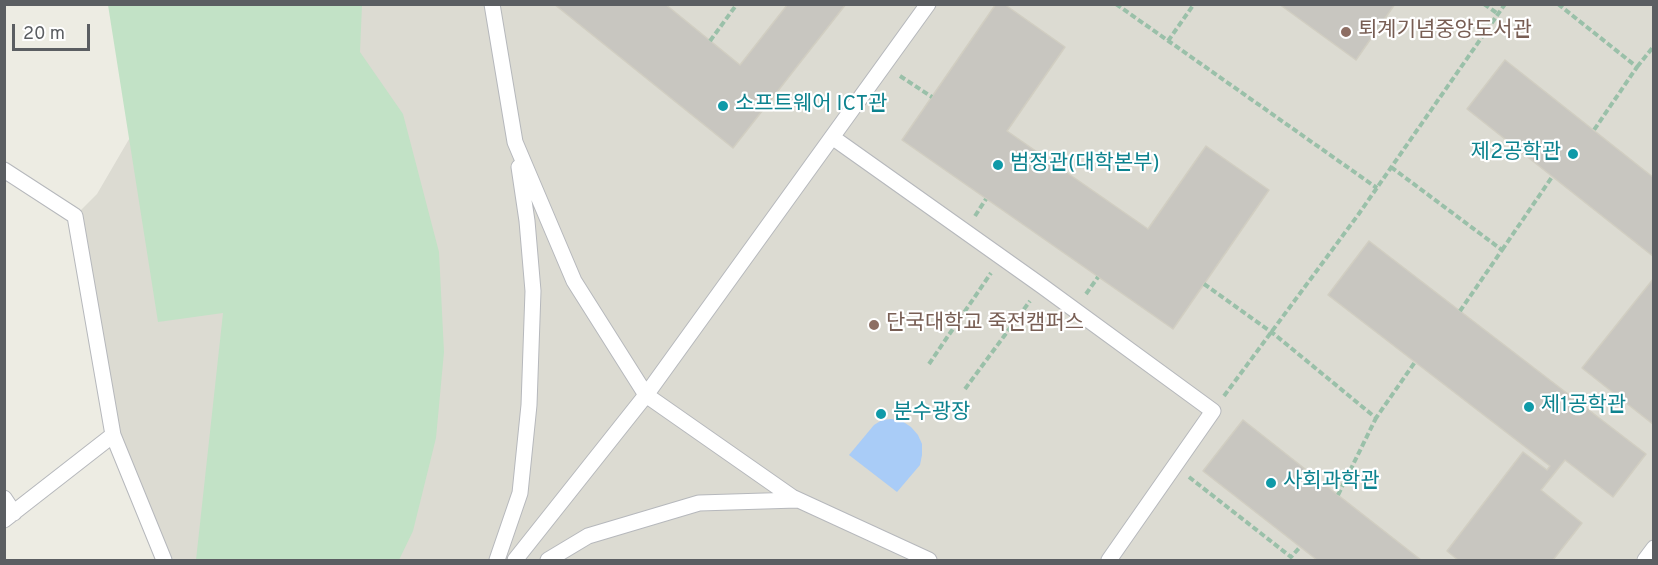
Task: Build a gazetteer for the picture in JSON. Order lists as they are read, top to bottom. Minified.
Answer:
{"places":["퇴계기념중앙도서관","소프트웨어 ICT관","제2공학관","범정관(대학본부)","단국대학교 죽전캠퍼스","제1공학관","분수광장","사회과학관"],"scale_bar":"20 m"}
